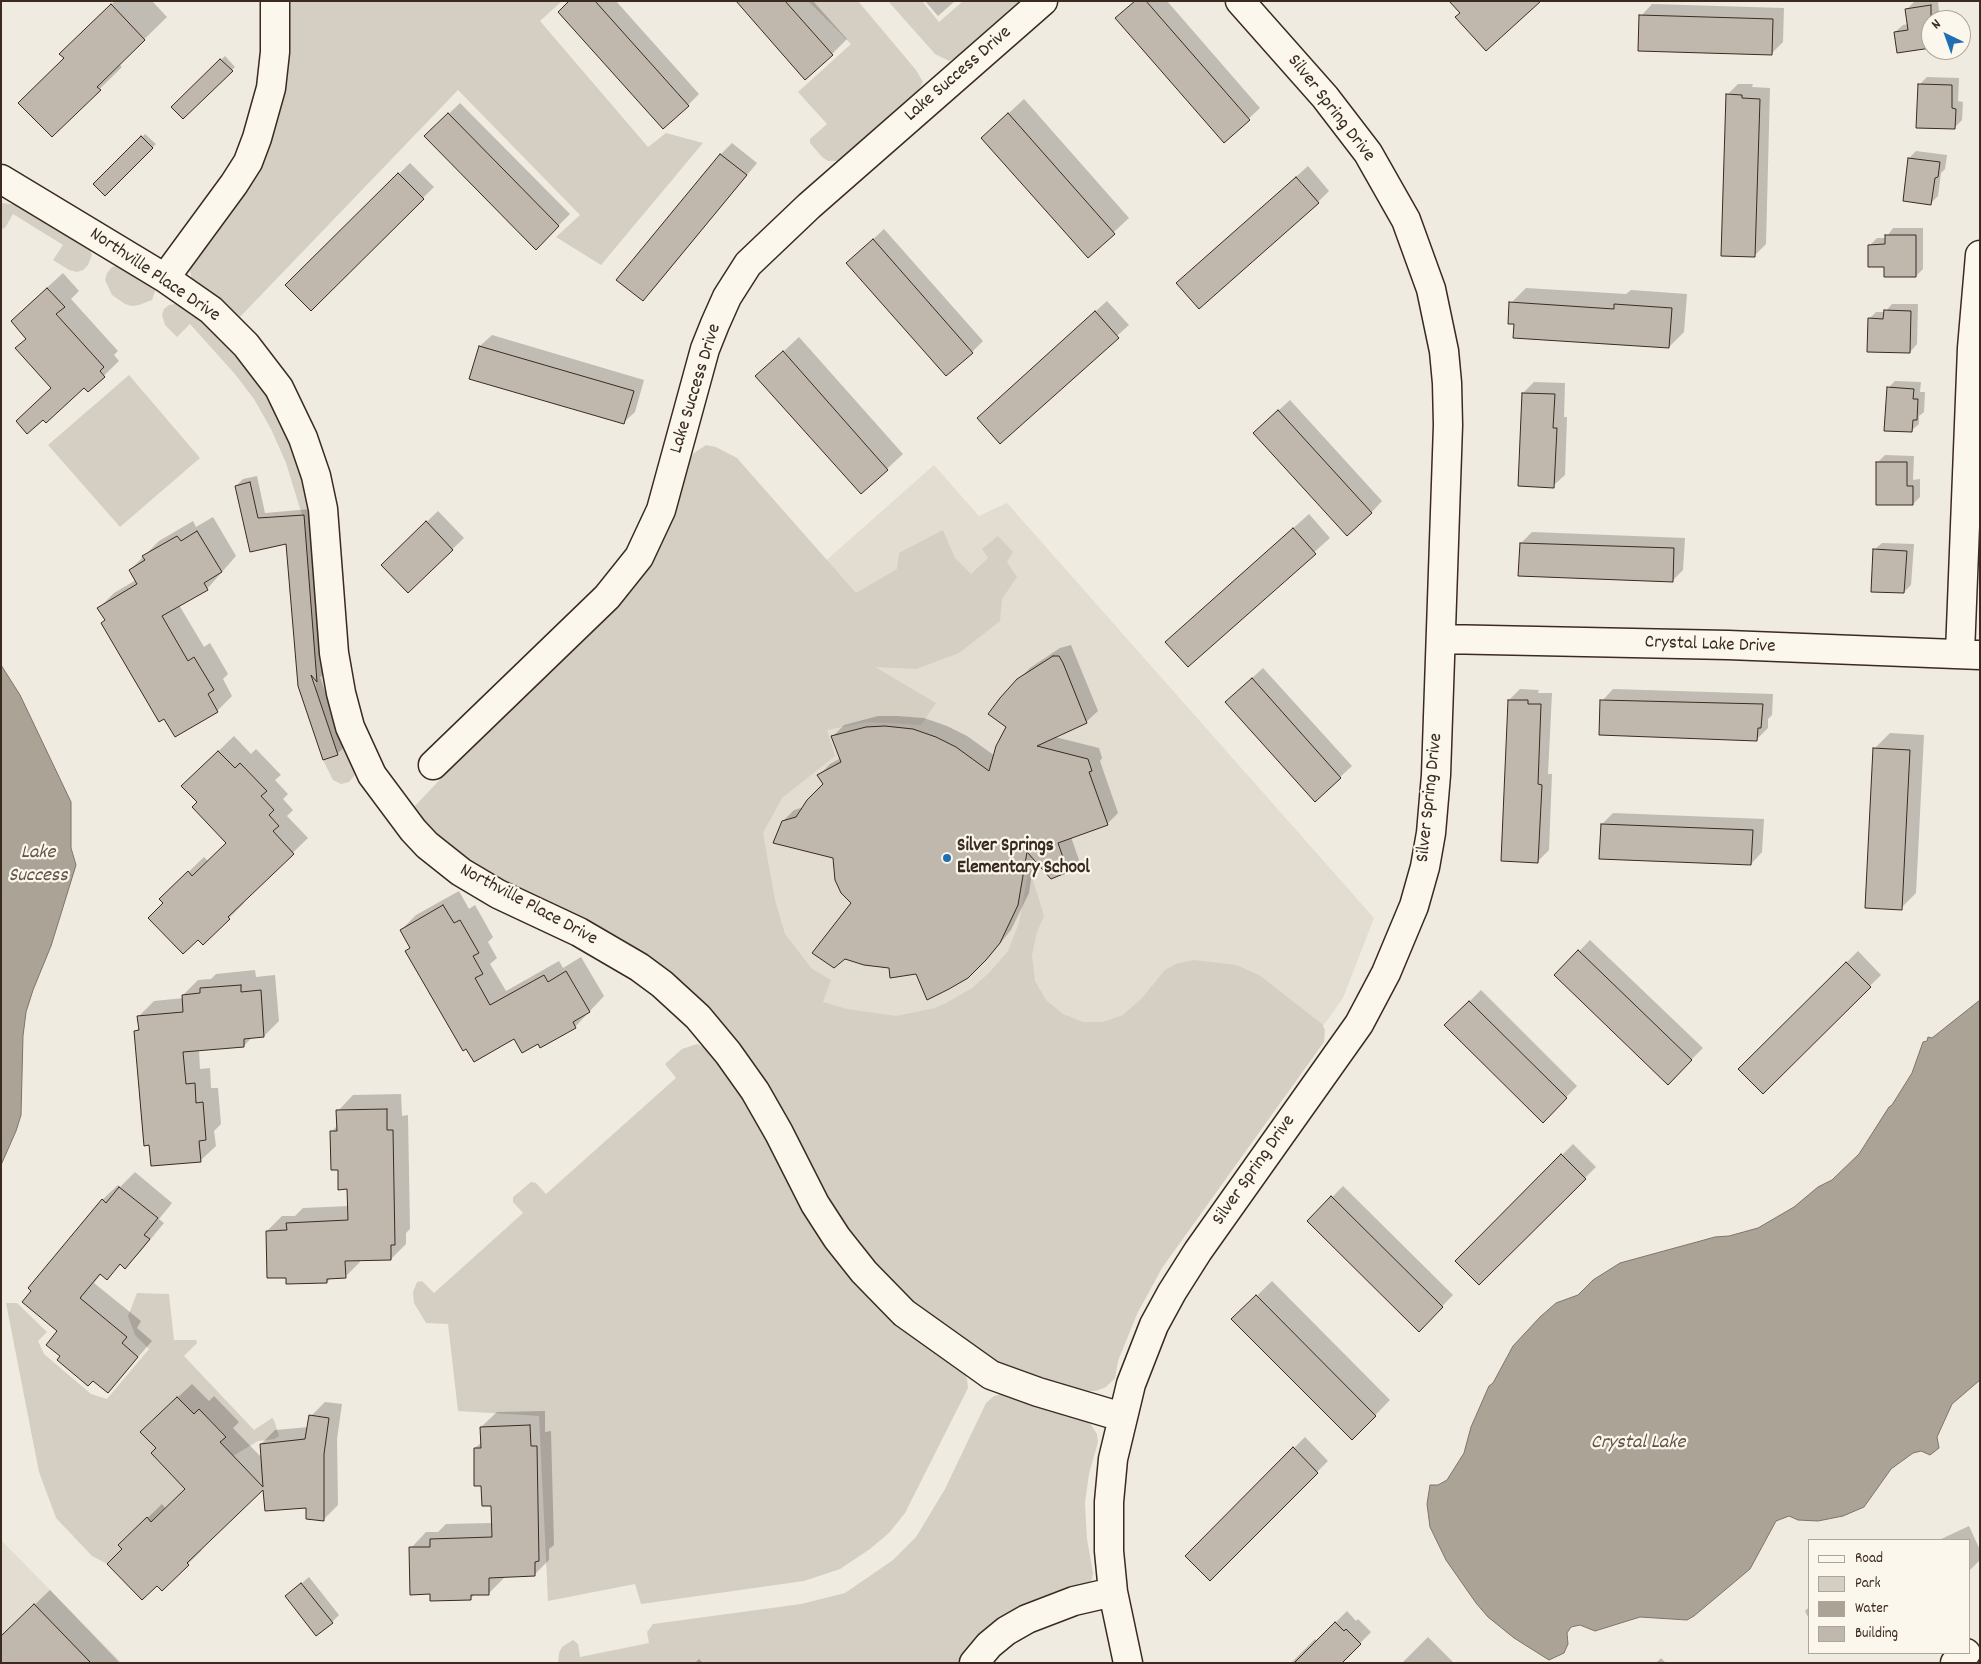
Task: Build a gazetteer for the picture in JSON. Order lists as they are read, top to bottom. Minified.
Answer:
{"streets":{"street":["Lake Success Drive","Silver Spring Drive","Northville Place Drive","Crystal Lake Drive"]},"crossings":[["Silver Spring Drive","Northville Place Drive"],["Silver Spring Drive","Crystal Lake Drive"]],"water":["Lake Success","Crystal Lake"],"places":["Silver Springs Elementary School"],"legend":["Road","Park","Water","Building"],"north":"top left"}
